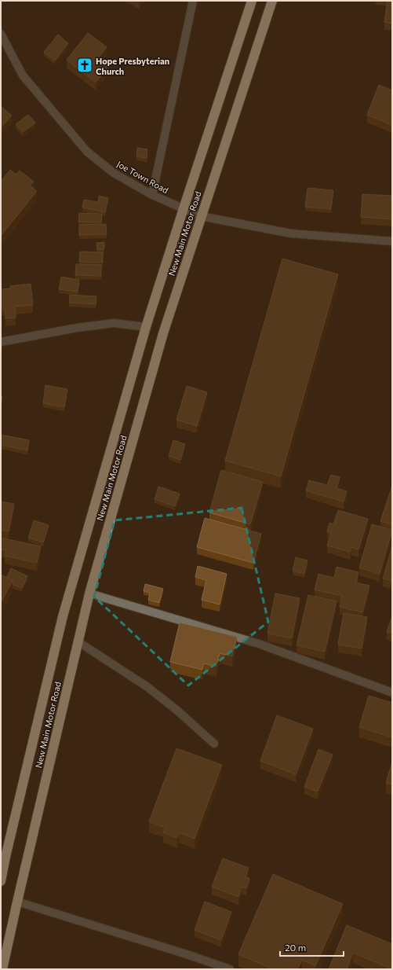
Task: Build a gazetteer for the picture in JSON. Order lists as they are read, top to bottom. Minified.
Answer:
{"streets":{"highway":["New Main Motor Road"],"street":["Joe Town Road"]},"crossings":[["Joe Town Road","New Main Motor Road"]],"places":{"church":["Hope Presbyterian Church"]},"scale_bar":"20 m"}
